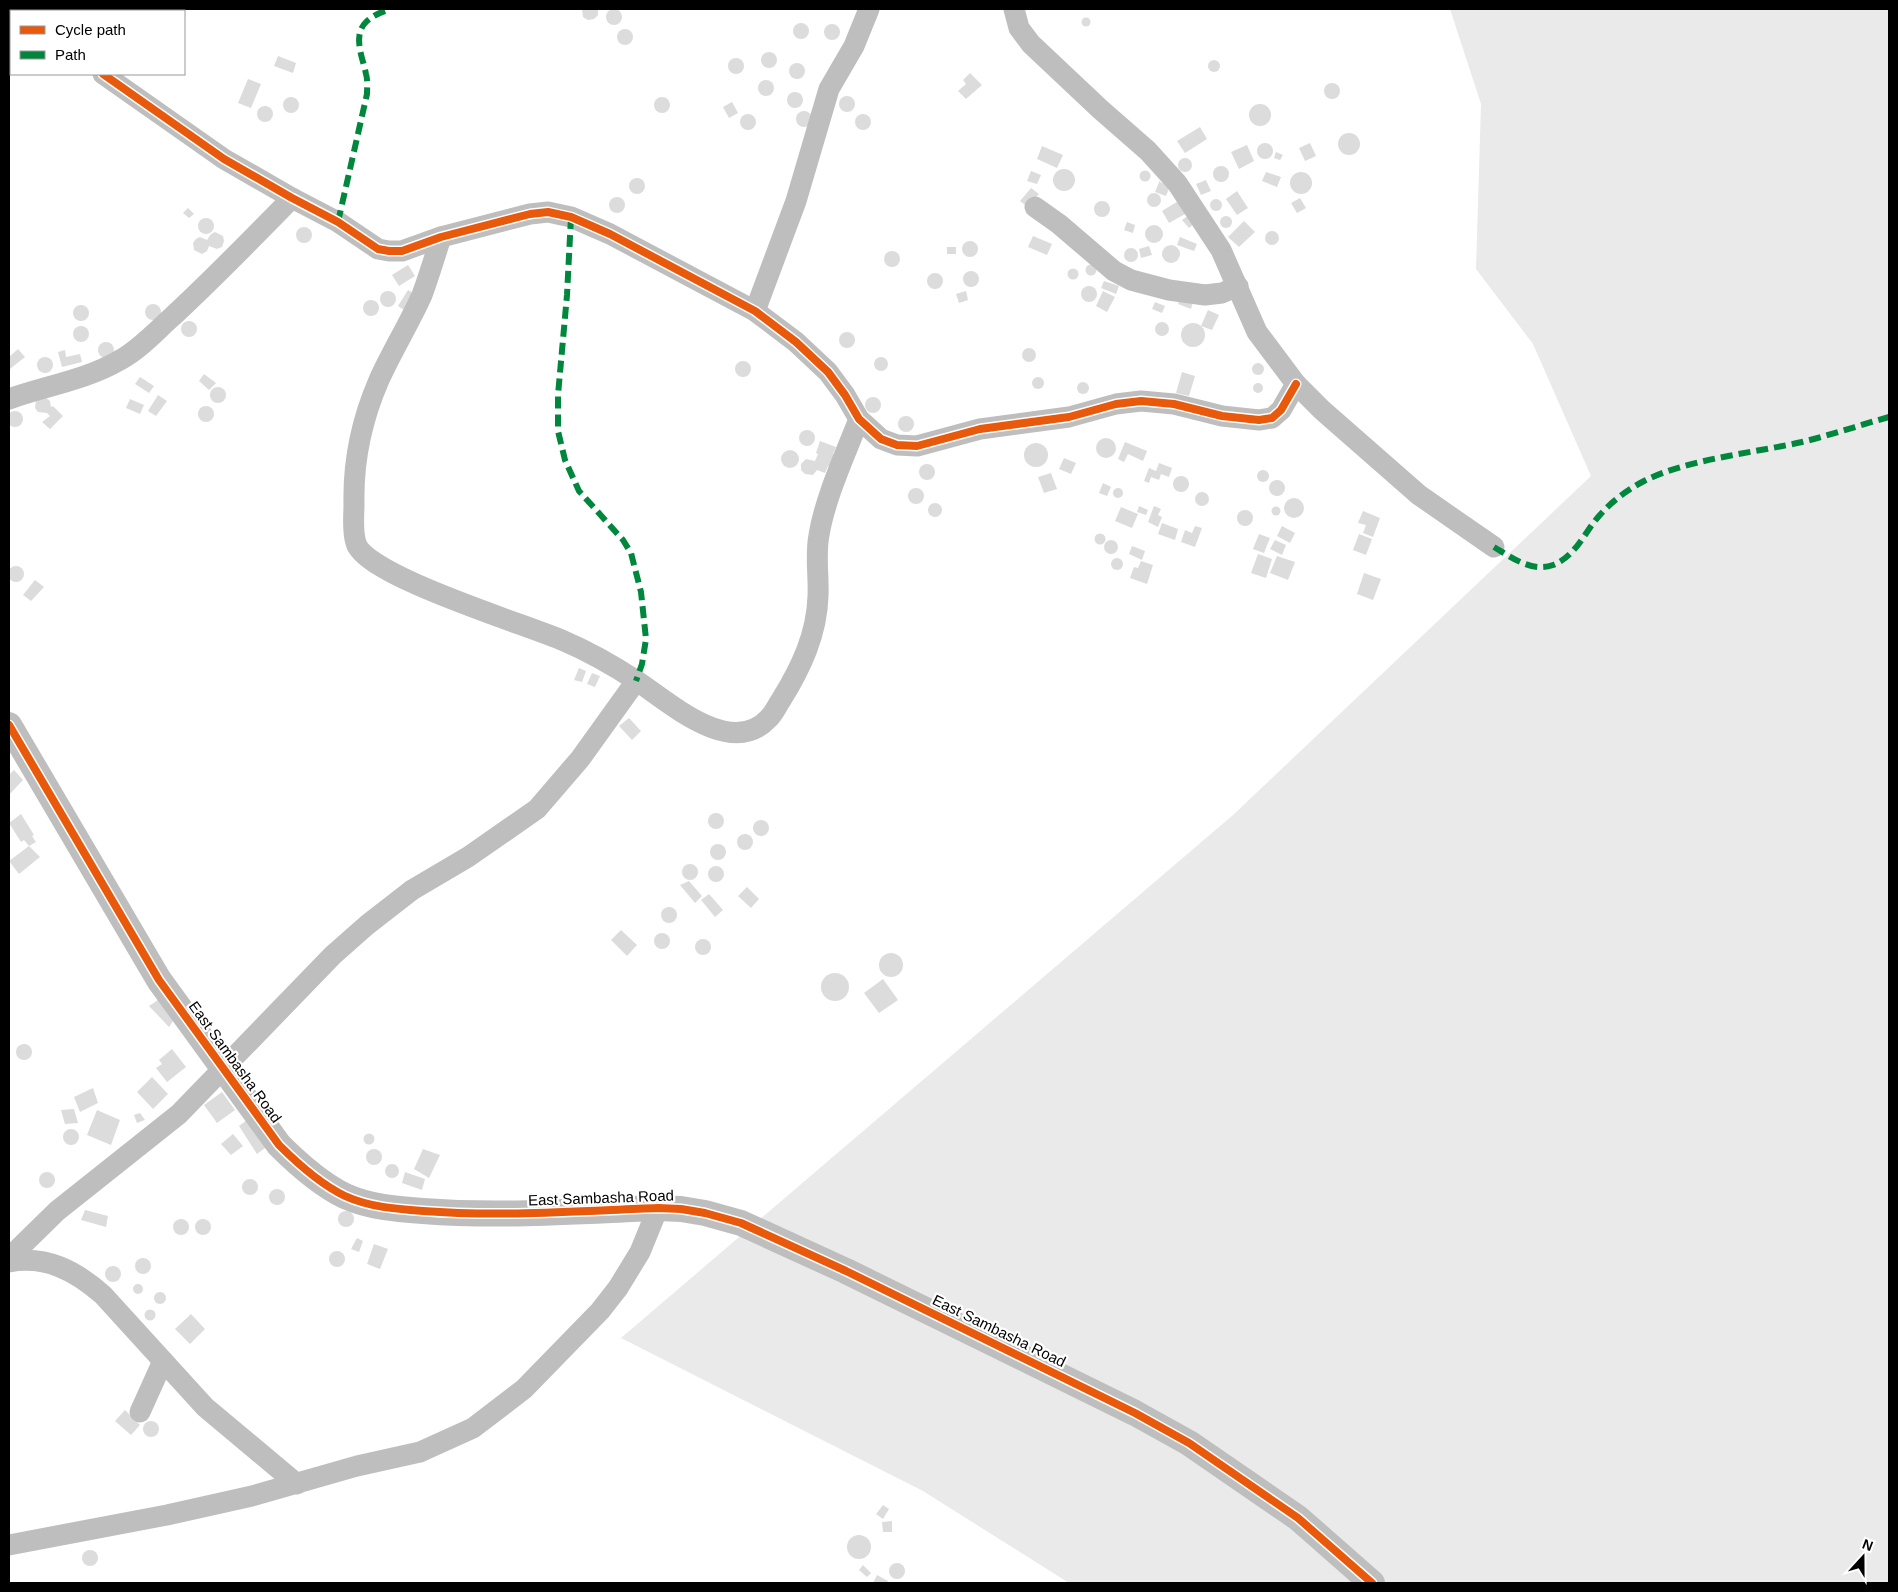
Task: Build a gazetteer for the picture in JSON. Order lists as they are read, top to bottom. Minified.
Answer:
{"streets":{"street":["East Sambasha Road"]},"legend":["Cycle path","Path"],"north":"top"}
